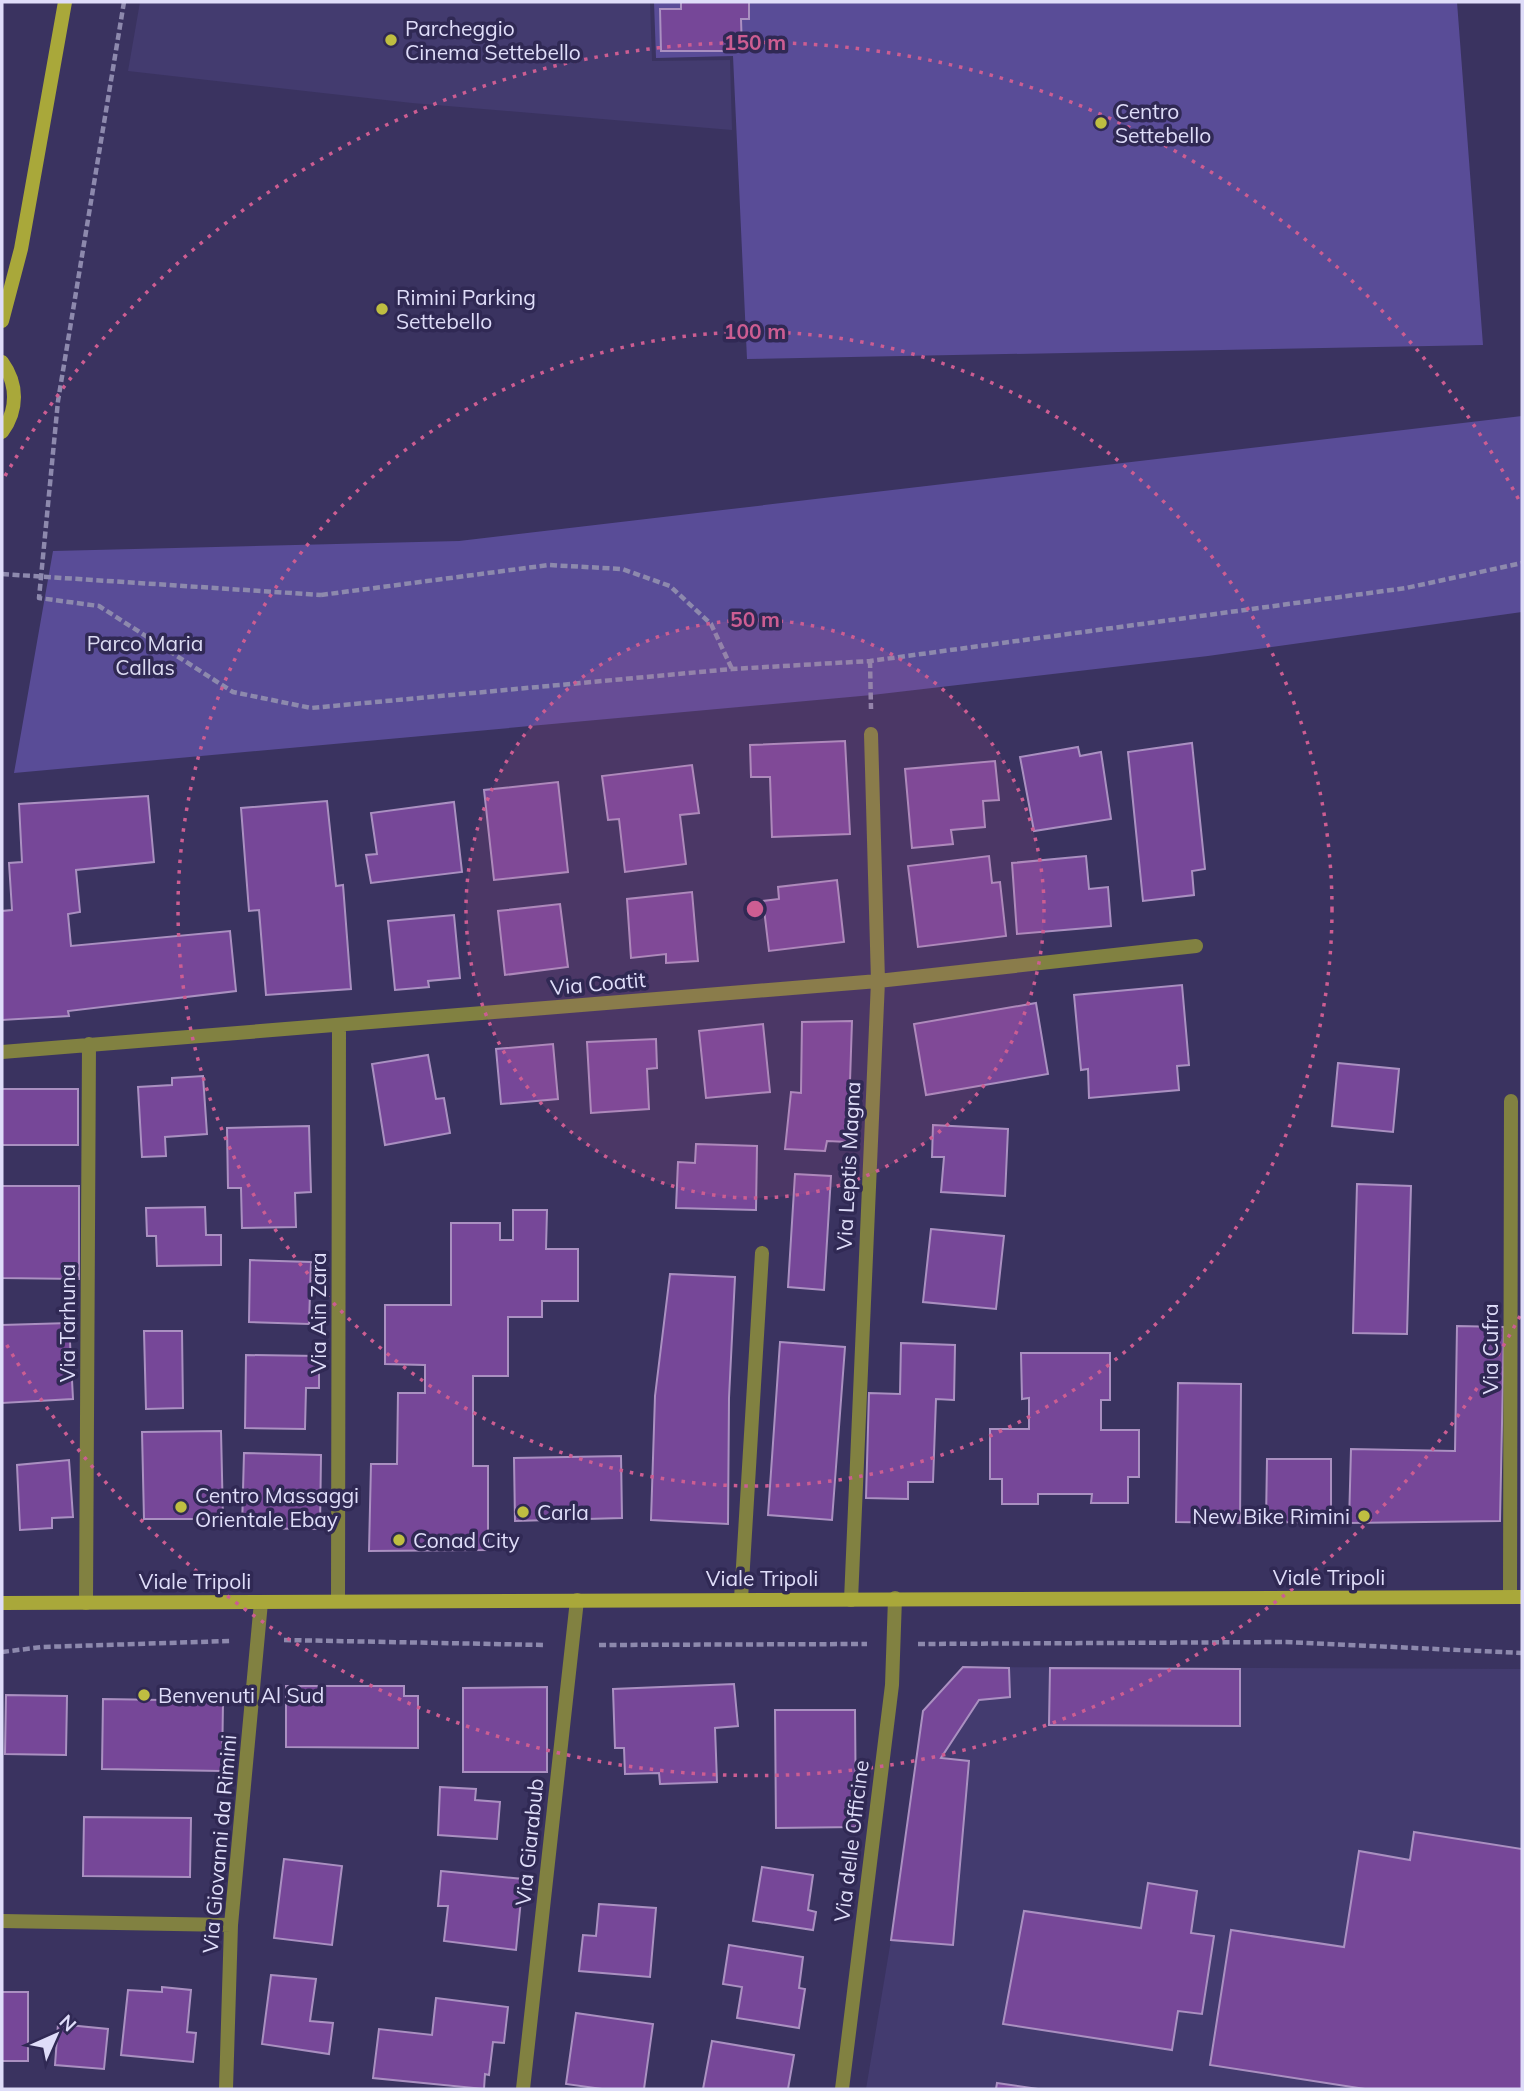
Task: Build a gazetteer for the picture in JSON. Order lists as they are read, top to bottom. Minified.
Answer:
{"streets":{"street":["Via Coatit","Via Leptis Magna","Via Ain Zara","Via Tarhuna","Via Cufra","Viale Tripoli","Via delle Officine","Via Giarabub","Via Giovanni da Rimini"]},"crossings":[["Via Coatit","Via Leptis Magna"],["Via Coatit","Via Ain Zara"],["Via Coatit","Via Tarhuna"],["Via Leptis Magna","Viale Tripoli"],["Via Ain Zara","Viale Tripoli"],["Via Tarhuna","Viale Tripoli"],["Via Cufra","Viale Tripoli"],["Viale Tripoli","Via delle Officine"],["Viale Tripoli","Via Giarabub"],["Viale Tripoli","Via Giovanni da Rimini"]],"parks":["Parco Maria Callas"],"places":["Parcheggio Cinema Settebello","Centro Settebello","Rimini Parking Settebello","Centro Massaggi Orientale Ebay","Carla","New Bike Rimini","Conad City","Benvenuti Al Sud"],"north":"top right","rings":["150 m","100 m","50 m"]}
